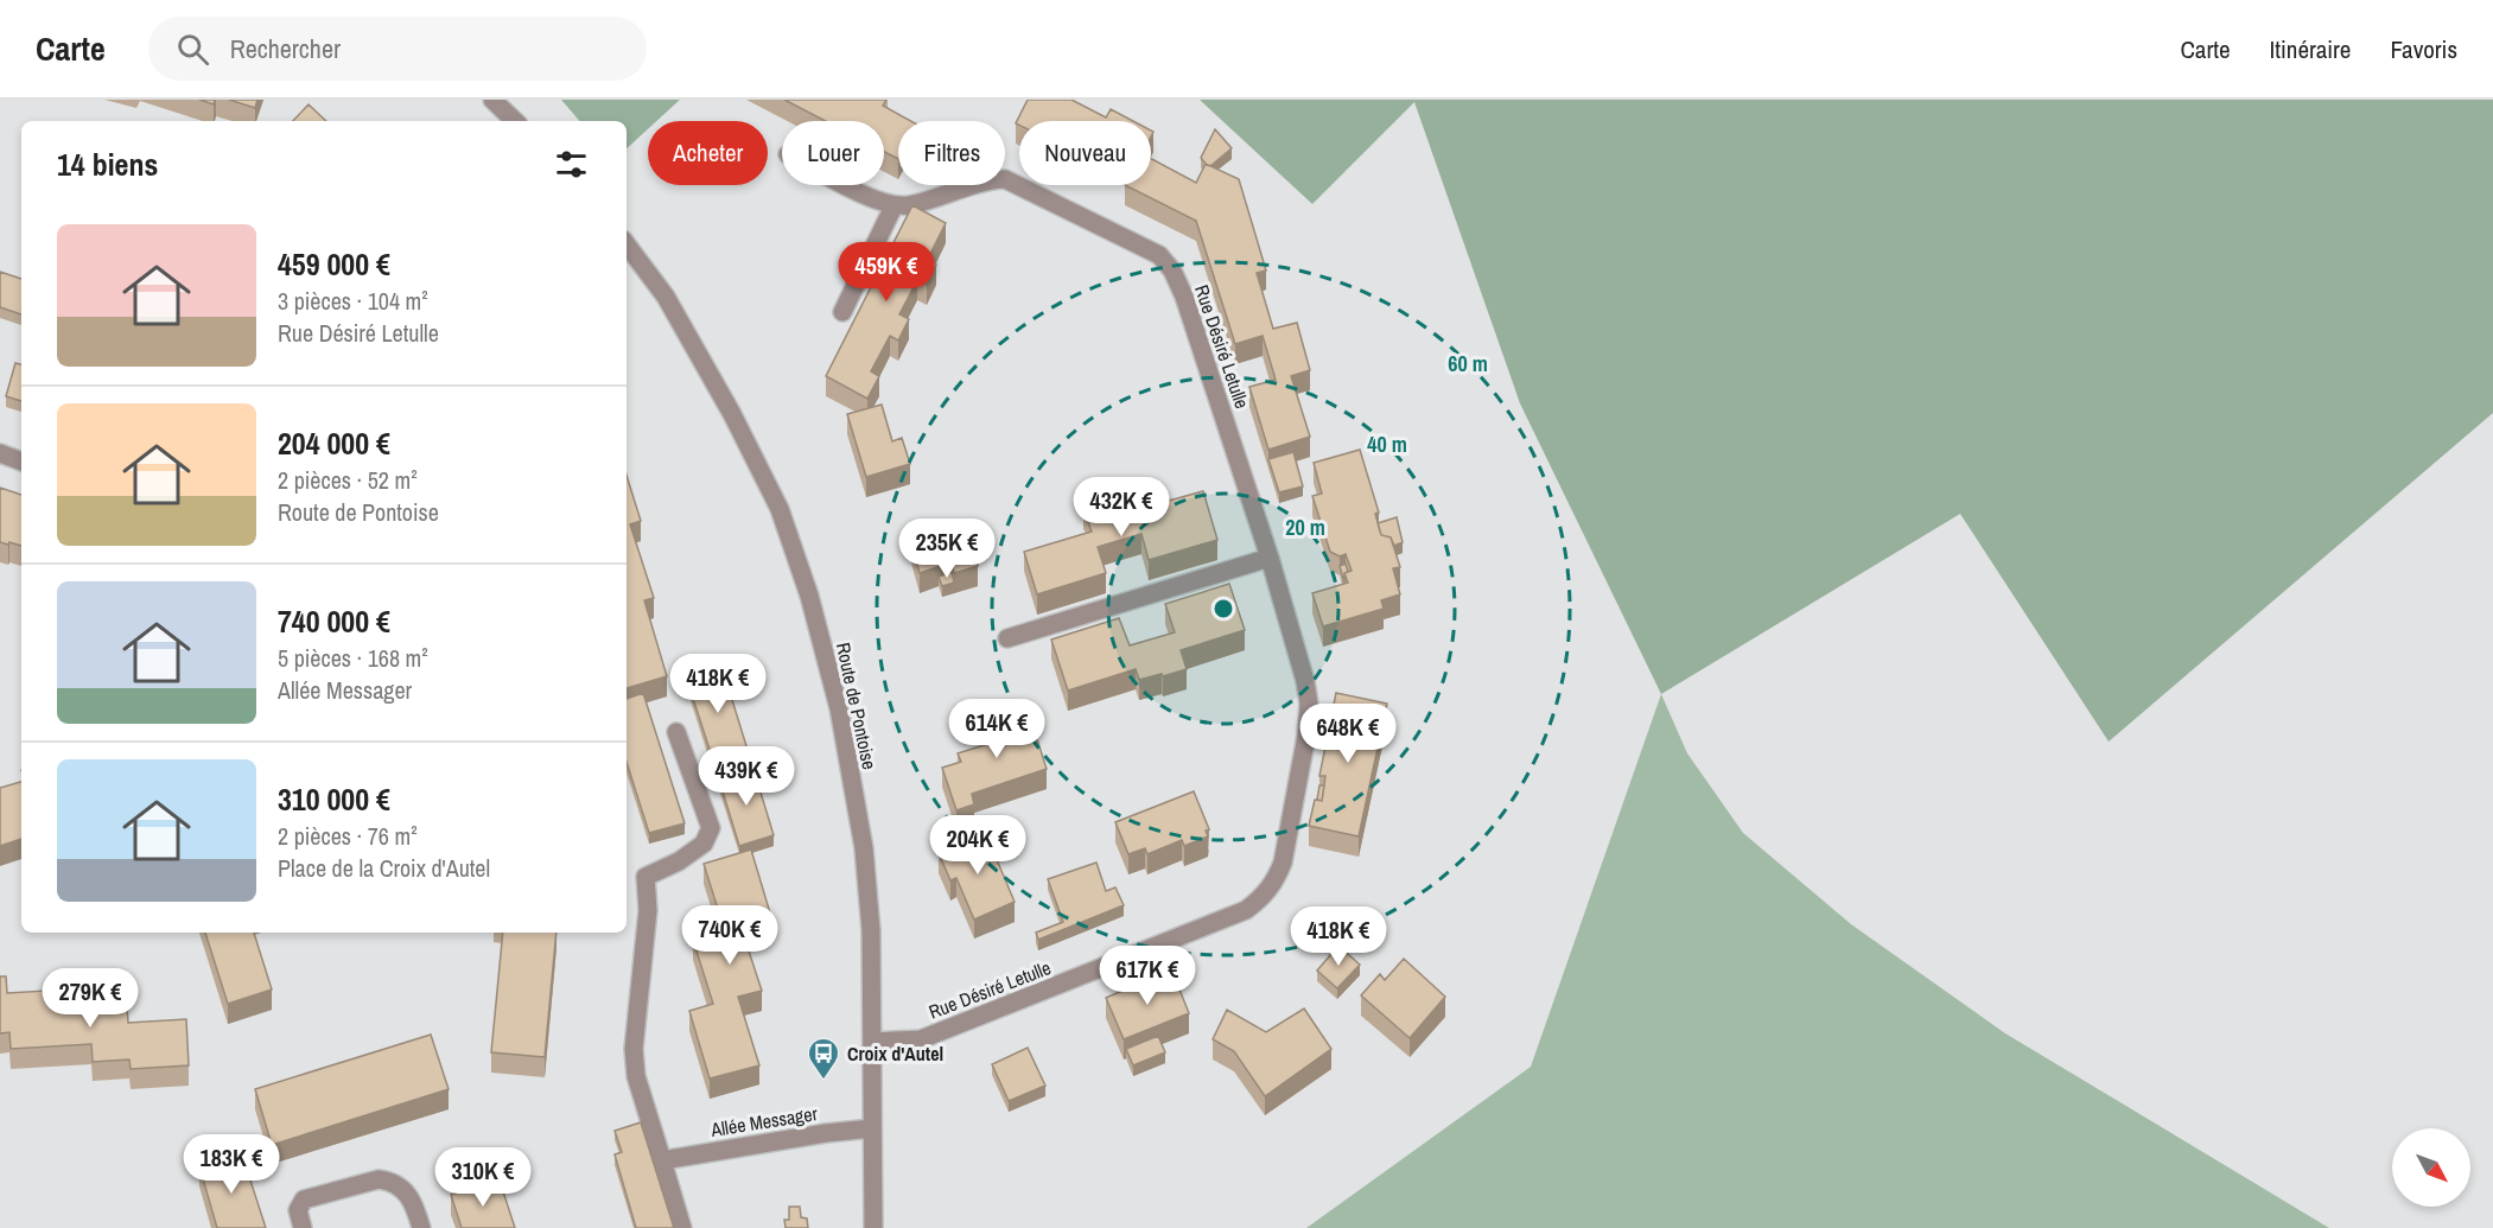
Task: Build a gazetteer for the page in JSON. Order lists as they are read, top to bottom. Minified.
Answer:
{"streets":{"street":["Rue Désiré Letulle","Route de Pontoise","Allée Messager"]},"crossings":[["Rue Désiré Letulle","Route de Pontoise"],["Route de Pontoise","Allée Messager"]],"places":{"bus stop":["Croix d'Autel"]},"north":"bottom right","page":{"header":"Carte","search":"Rechercher","nav":["Carte","Itinéraire","Favoris"],"chip":["Acheter","Louer","Filtres","Nouveau"],"heading":"14 biens","list":[{"name":"459 000 €","note":"3 pièces · 104 m² · Rue Désiré Letulle"},{"name":"204 000 €","note":"2 pièces · 52 m² · Route de Pontoise"},{"name":"740 000 €","note":"5 pièces · 168 m² · Allée Messager"},{"name":"310 000 €","note":"2 pièces · 76 m² · Place de la Croix d'Autel"}],"price":["459K €","432K €","235K €","418K €","614K €","648K €","439K €","204K €","740K €","418K €","617K €","279K €","183K €","310K €"]},"rings":["60 m","40 m","20 m"]}
